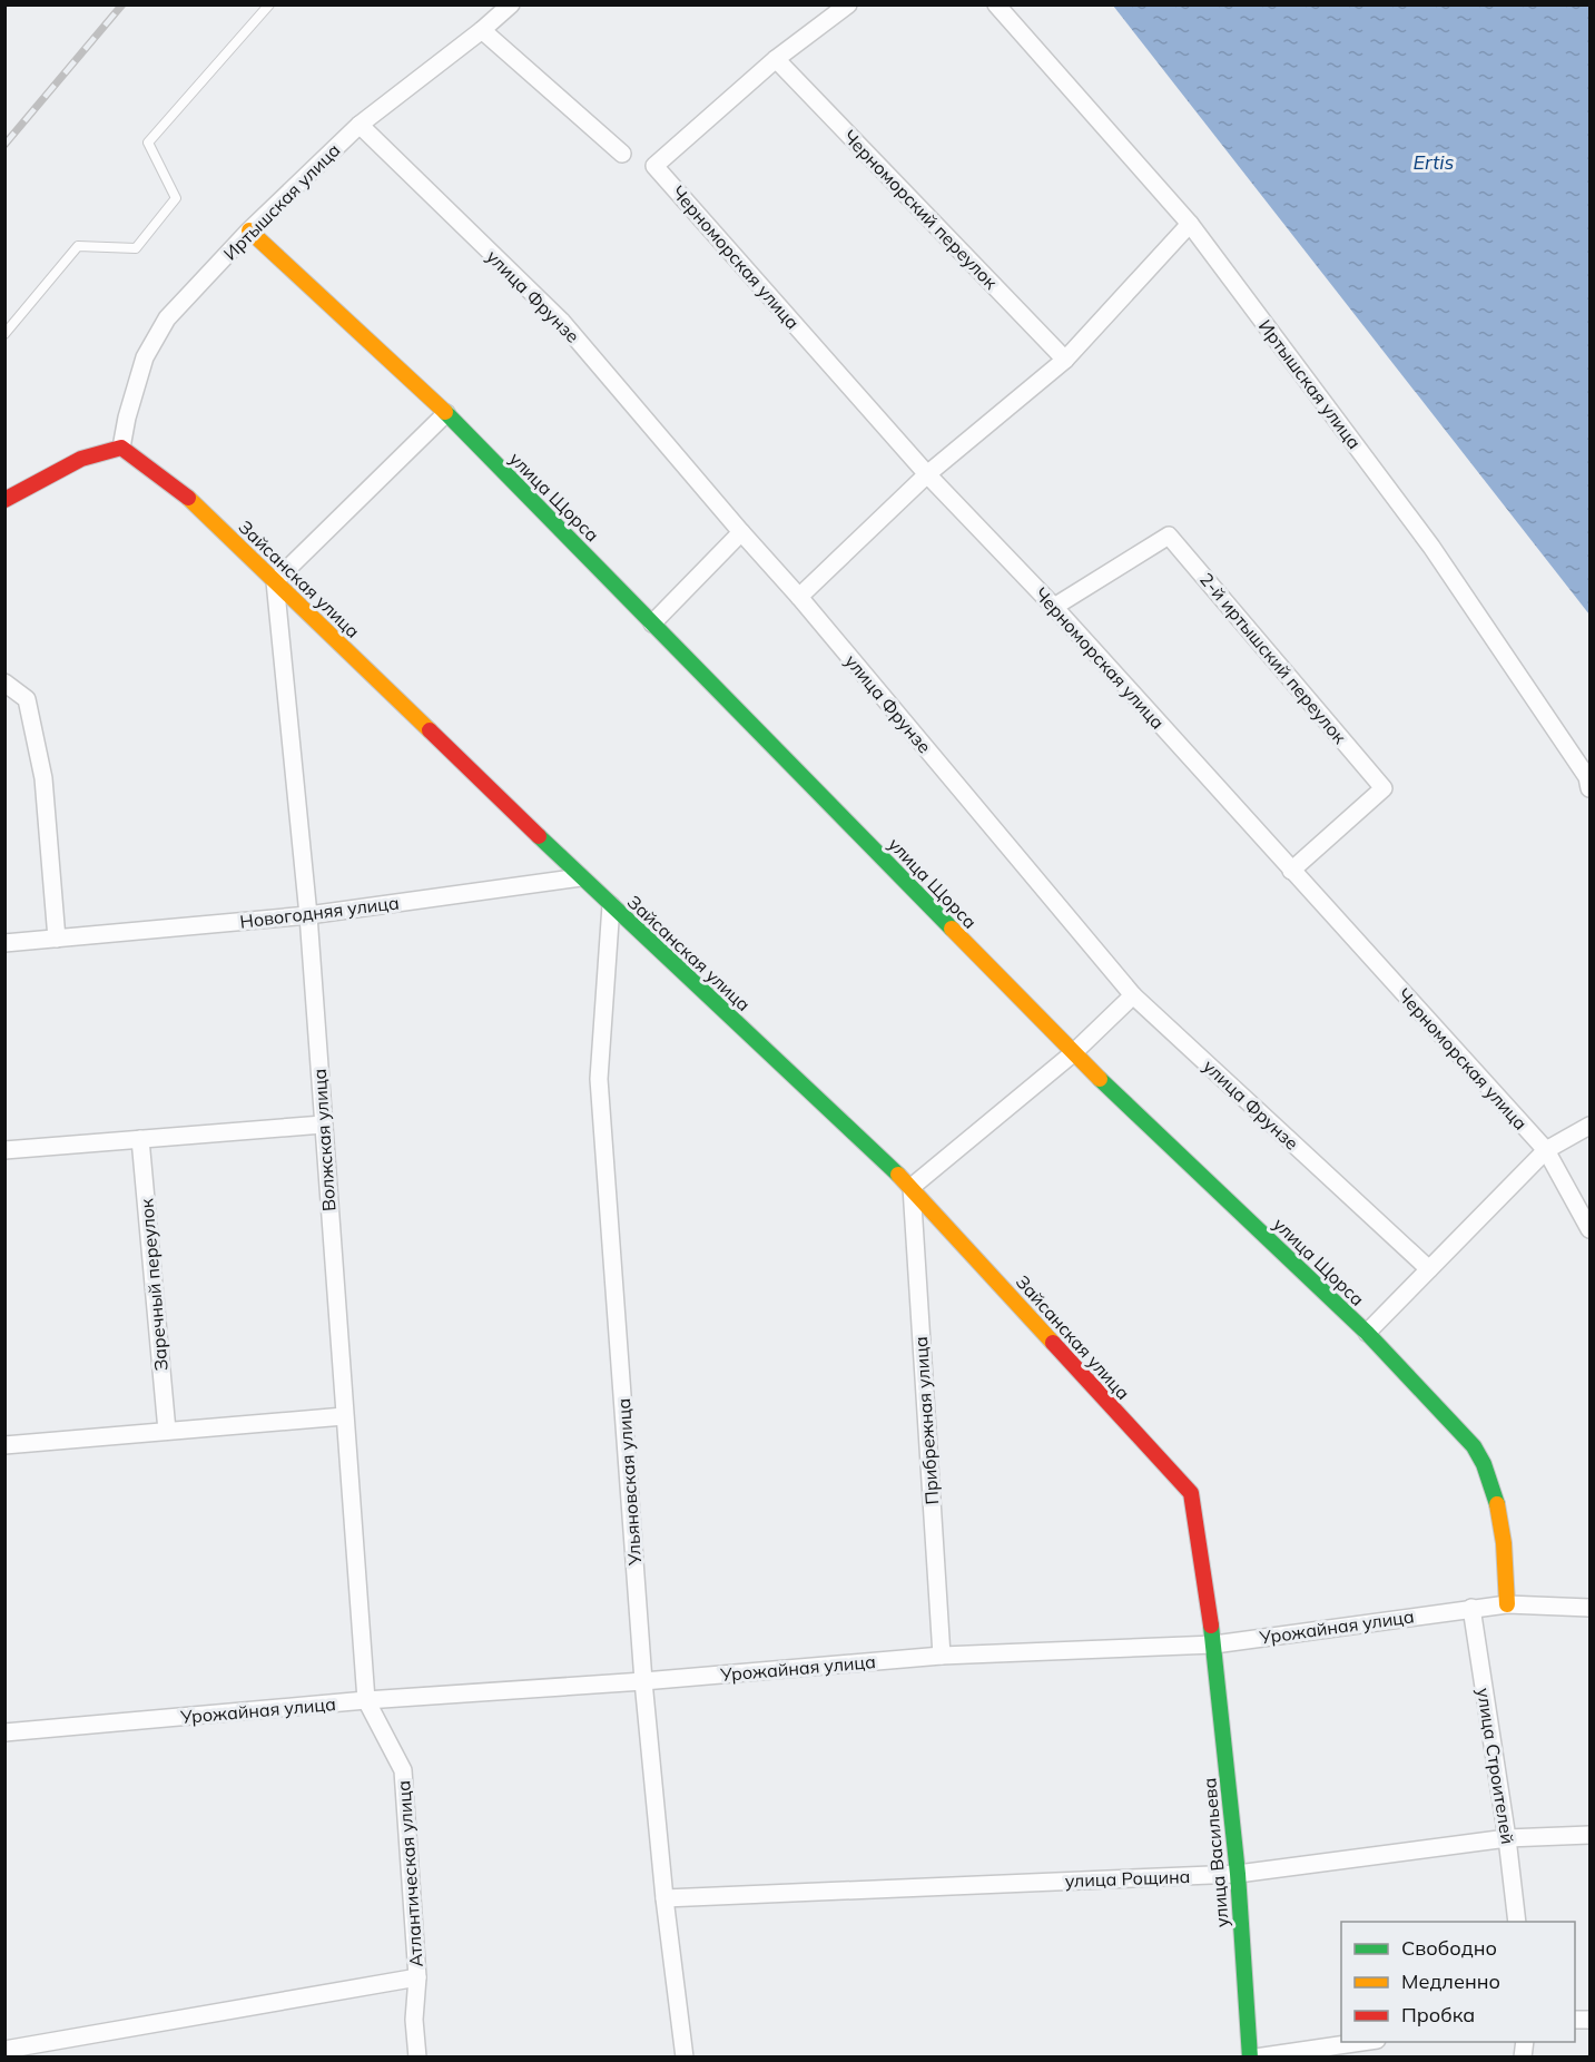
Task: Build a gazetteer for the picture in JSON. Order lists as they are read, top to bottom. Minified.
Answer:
{"streets":{"street":["Иртышская улица","Черноморский переулок","Черноморская улица","улица Фрунзе","улица Щорса","Зайсанская улица","2-й иртышский переулок","Новогодняя улица","Волжская улица","Заречный переулок","Прибрежная улица","Ульяновская улица","Урожайная улица","улица Строителей","улица Васильева","Атлантическая улица","улица Рощина"]},"crossings":[["Иртышская улица","улица Фрунзе"],["Иртышская улица","улица Щорса"],["Иртышская улица","Зайсанская улица"],["Черноморский переулок","Черноморская улица"],["Черноморская улица","2-й иртышский переулок"],["улица Щорса","Урожайная улица"],["Зайсанская улица","Новогодняя улица"],["Зайсанская улица","Волжская улица"],["Зайсанская улица","Прибрежная улица"],["Зайсанская улица","Ульяновская улица"],["Зайсанская улица","Урожайная улица"],["Зайсанская улица","улица Васильева"],["Новогодняя улица","Волжская улица"],["Волжская улица","Урожайная улица"],["Волжская улица","Атлантическая улица"],["Прибрежная улица","Урожайная улица"],["Ульяновская улица","Урожайная улица"],["Ульяновская улица","улица Рощина"],["Урожайная улица","улица Строителей"],["Урожайная улица","улица Васильева"],["Урожайная улица","Атлантическая улица"],["улица Строителей","улица Рощина"],["улица Васильева","улица Рощина"]],"water":["Ertis"],"legend":["Свободно","Медленно","Пробка"]}
